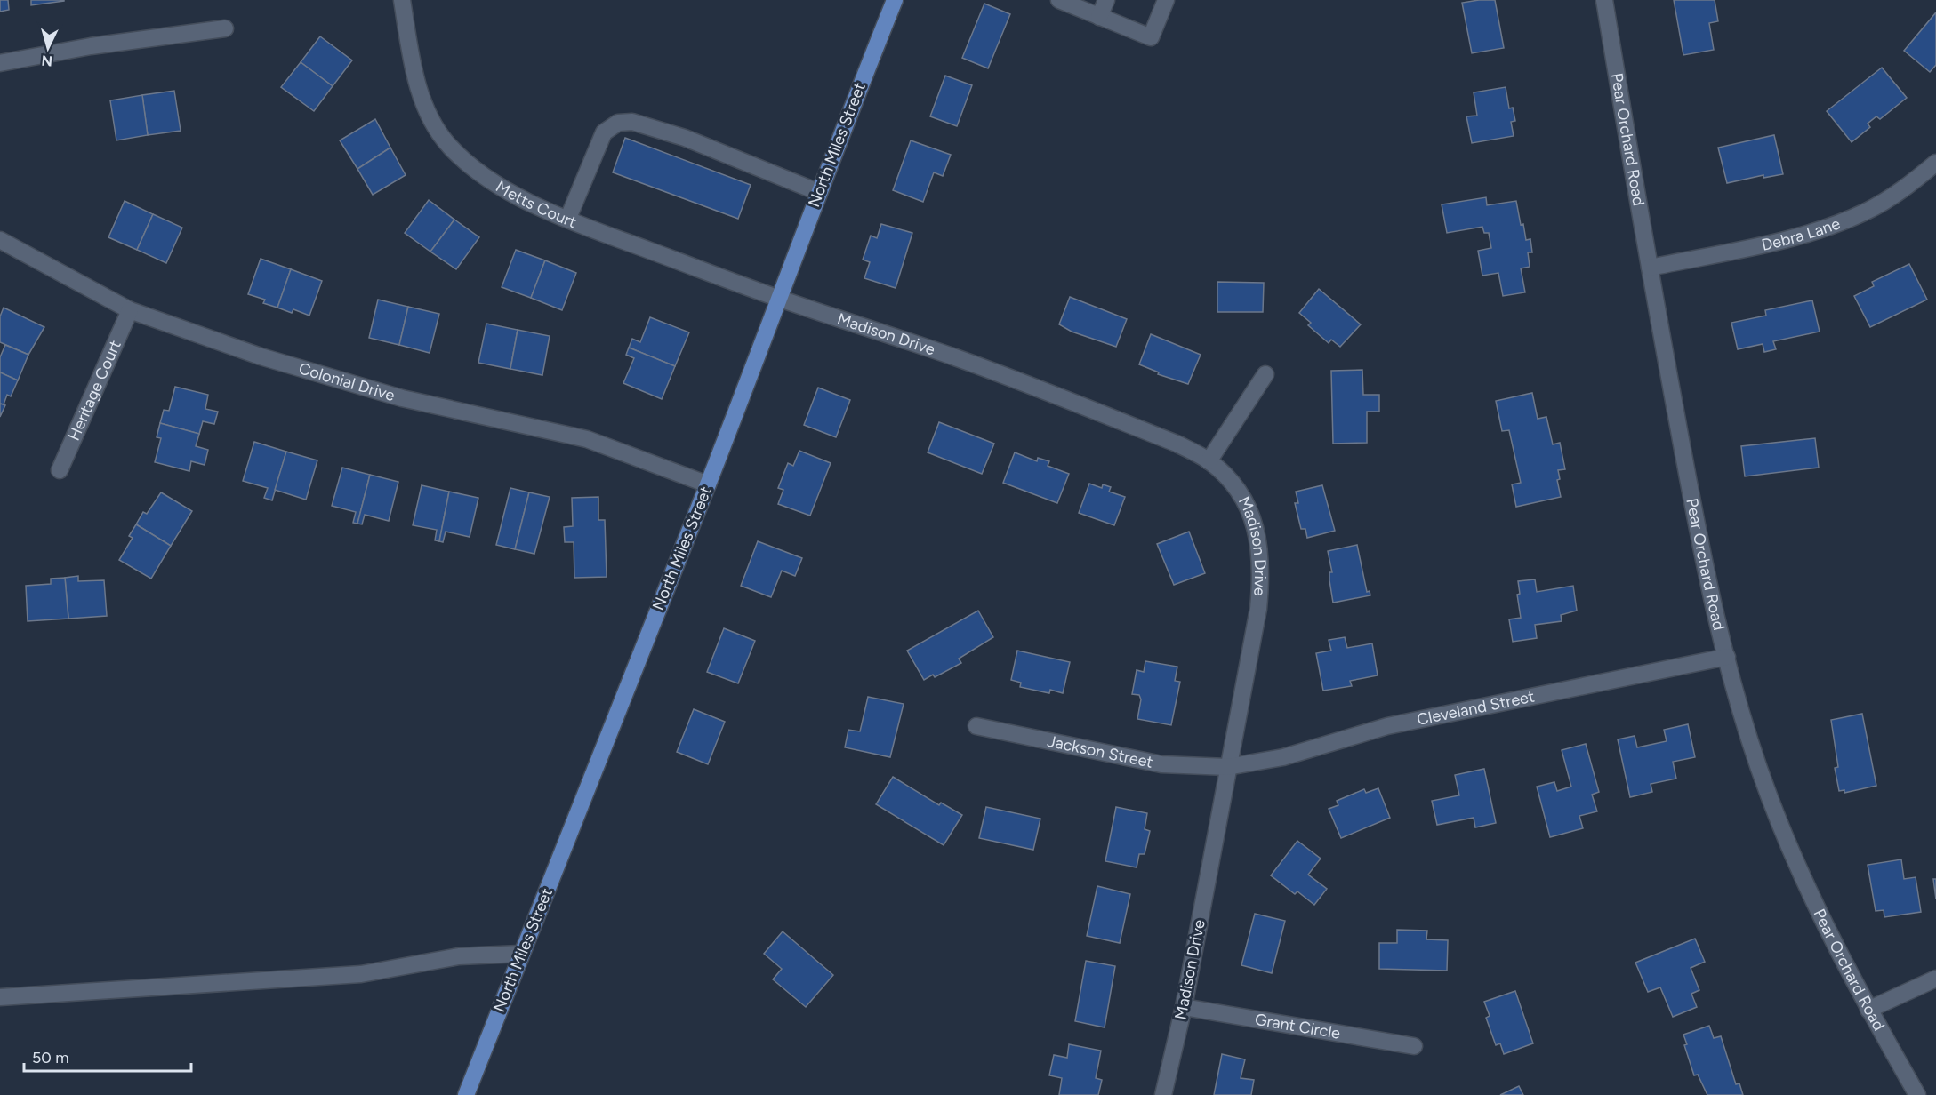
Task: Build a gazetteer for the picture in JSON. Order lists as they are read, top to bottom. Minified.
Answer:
{"streets":{"main road":["North Miles Street"],"street":["Pear Orchard Road","Metts Court","Debra Lane","Madison Drive","Colonial Drive","Heritage Court","Cleveland Street","Jackson Street","Grant Circle"]},"crossings":[["Pear Orchard Road","Debra Lane"],["Pear Orchard Road","Cleveland Street"],["North Miles Street","Metts Court"],["North Miles Street","Madison Drive"],["North Miles Street","Colonial Drive"],["Metts Court","Madison Drive"],["Madison Drive","Cleveland Street"],["Madison Drive","Jackson Street"],["Madison Drive","Grant Circle"],["Colonial Drive","Heritage Court"],["Cleveland Street","Jackson Street"]],"scale_bar":"50 m","north":"bottom"}
